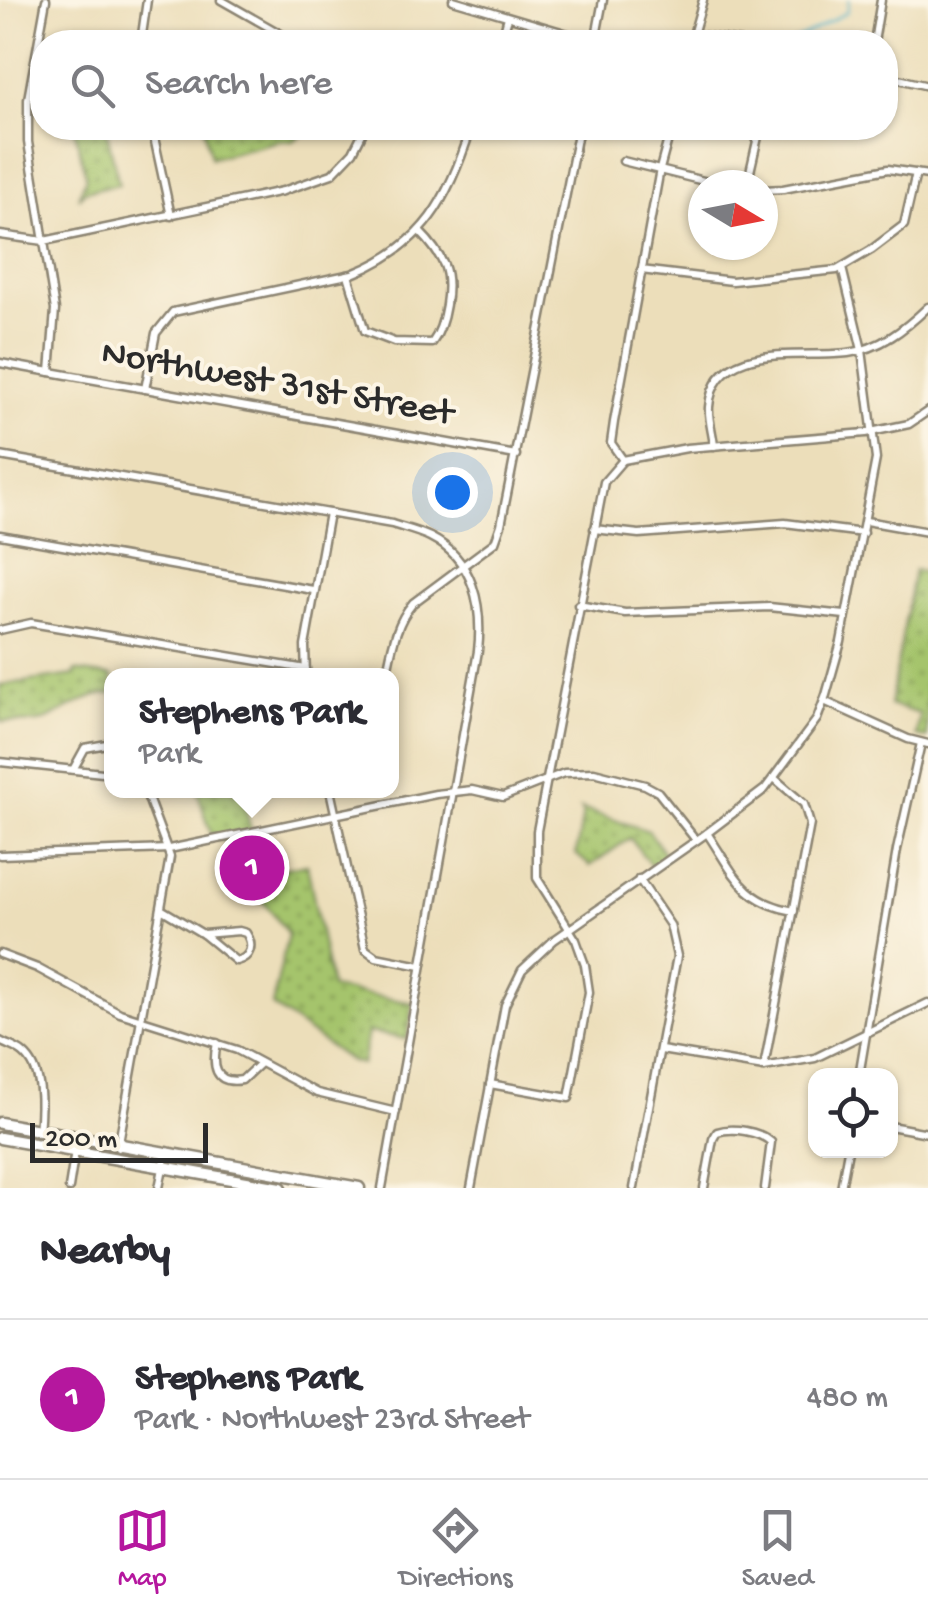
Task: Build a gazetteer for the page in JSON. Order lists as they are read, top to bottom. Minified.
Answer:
{"streets":{"street":["Northwest 31st Street"]},"scale_bar":"200 m","north":"right","page":{"search":"Search here","popup":["Stephens Park","Park"],"pins":"1","scale":"200 m","heading":"Nearby","list":[{"mark":"1","name":"Stephens Park","note":"Park · Northwest 23rd Street","value":"480 m"}],"nav":["Map","Directions","Saved"]}}
